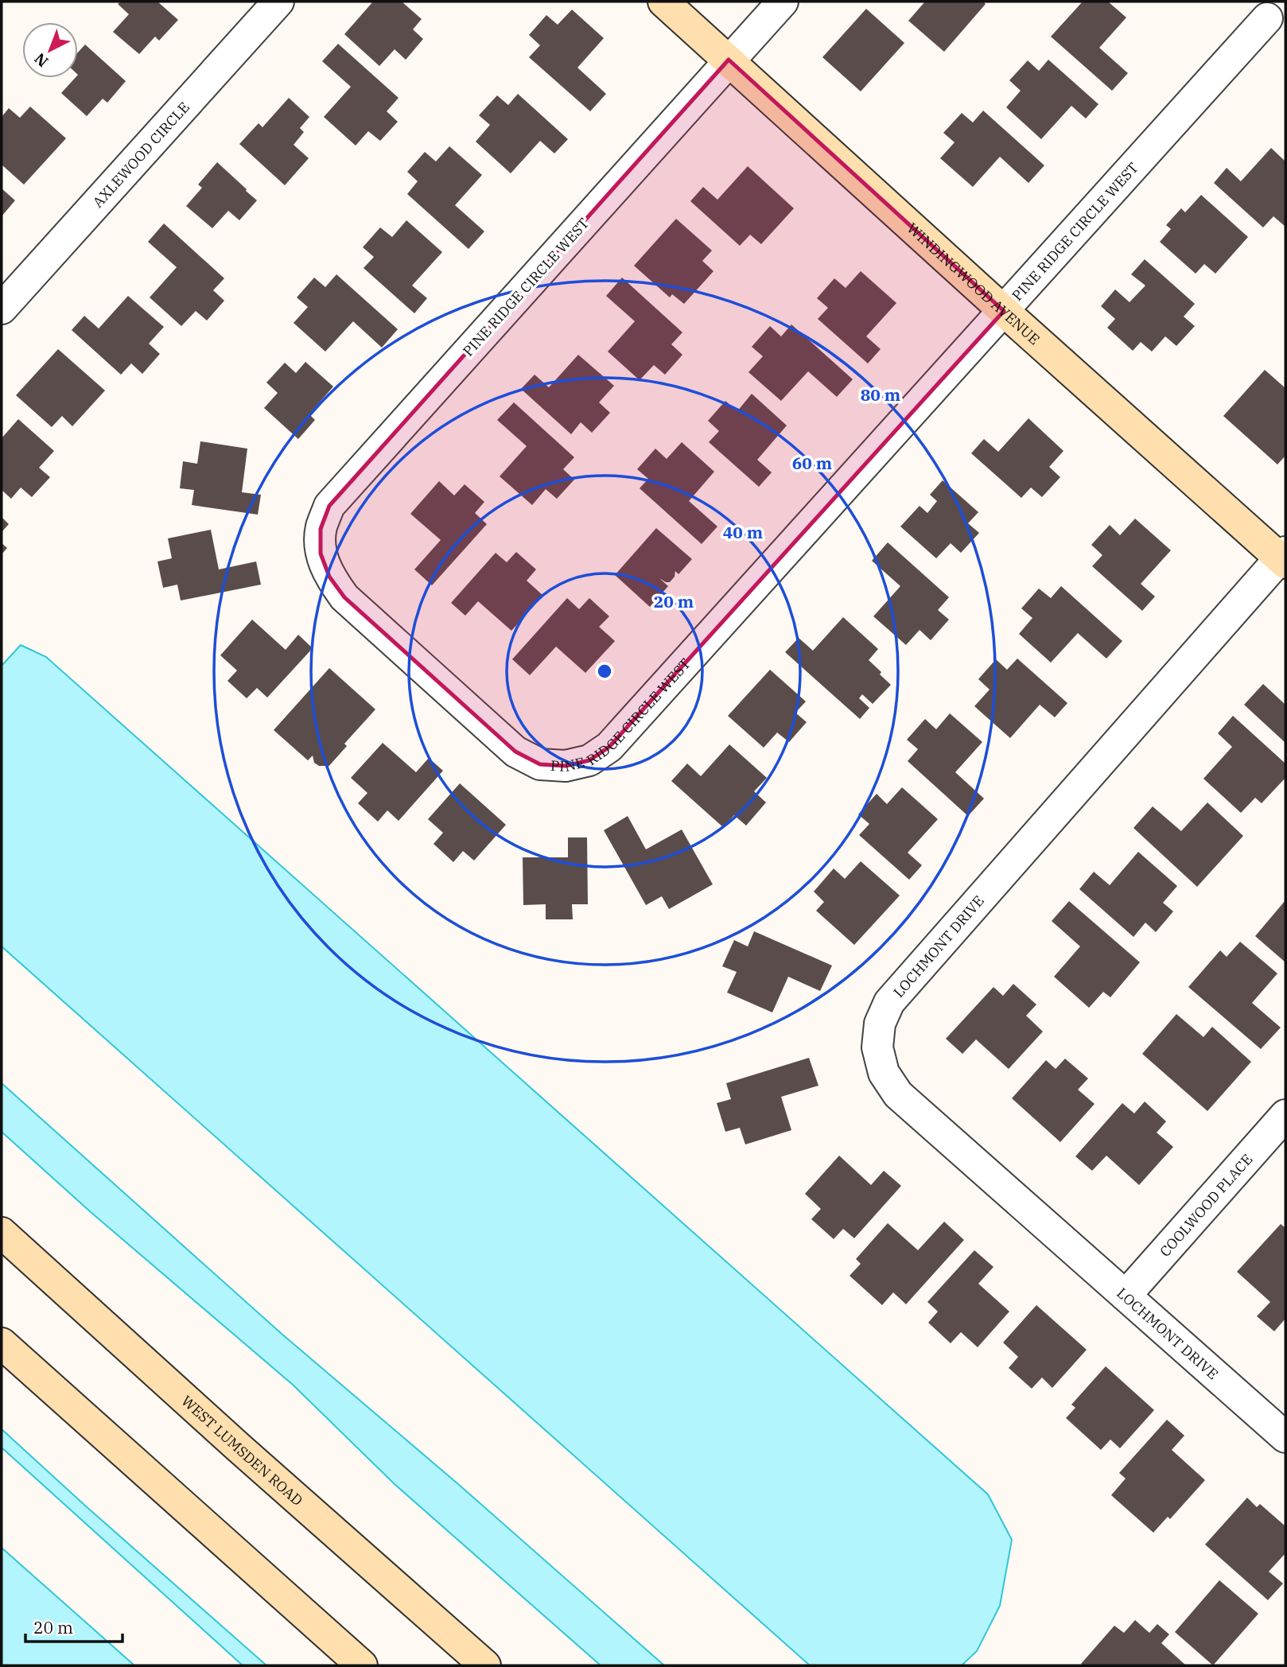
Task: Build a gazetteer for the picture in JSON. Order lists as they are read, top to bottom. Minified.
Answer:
{"streets":{"main road":["WINDINGWOOD AVENUE","WEST LUMSDEN ROAD"],"street":["AXLEWOOD CIRCLE","PINE RIDGE CIRCLE WEST","LOCHMONT DRIVE","COOLWOOD PLACE"]},"crossings":[["PINE RIDGE CIRCLE WEST","WINDINGWOOD AVENUE"],["WINDINGWOOD AVENUE","LOCHMONT DRIVE"],["LOCHMONT DRIVE","COOLWOOD PLACE"]],"scale_bar":"20 m","north":"bottom left","rings":["80 m","60 m","40 m","20 m"]}
